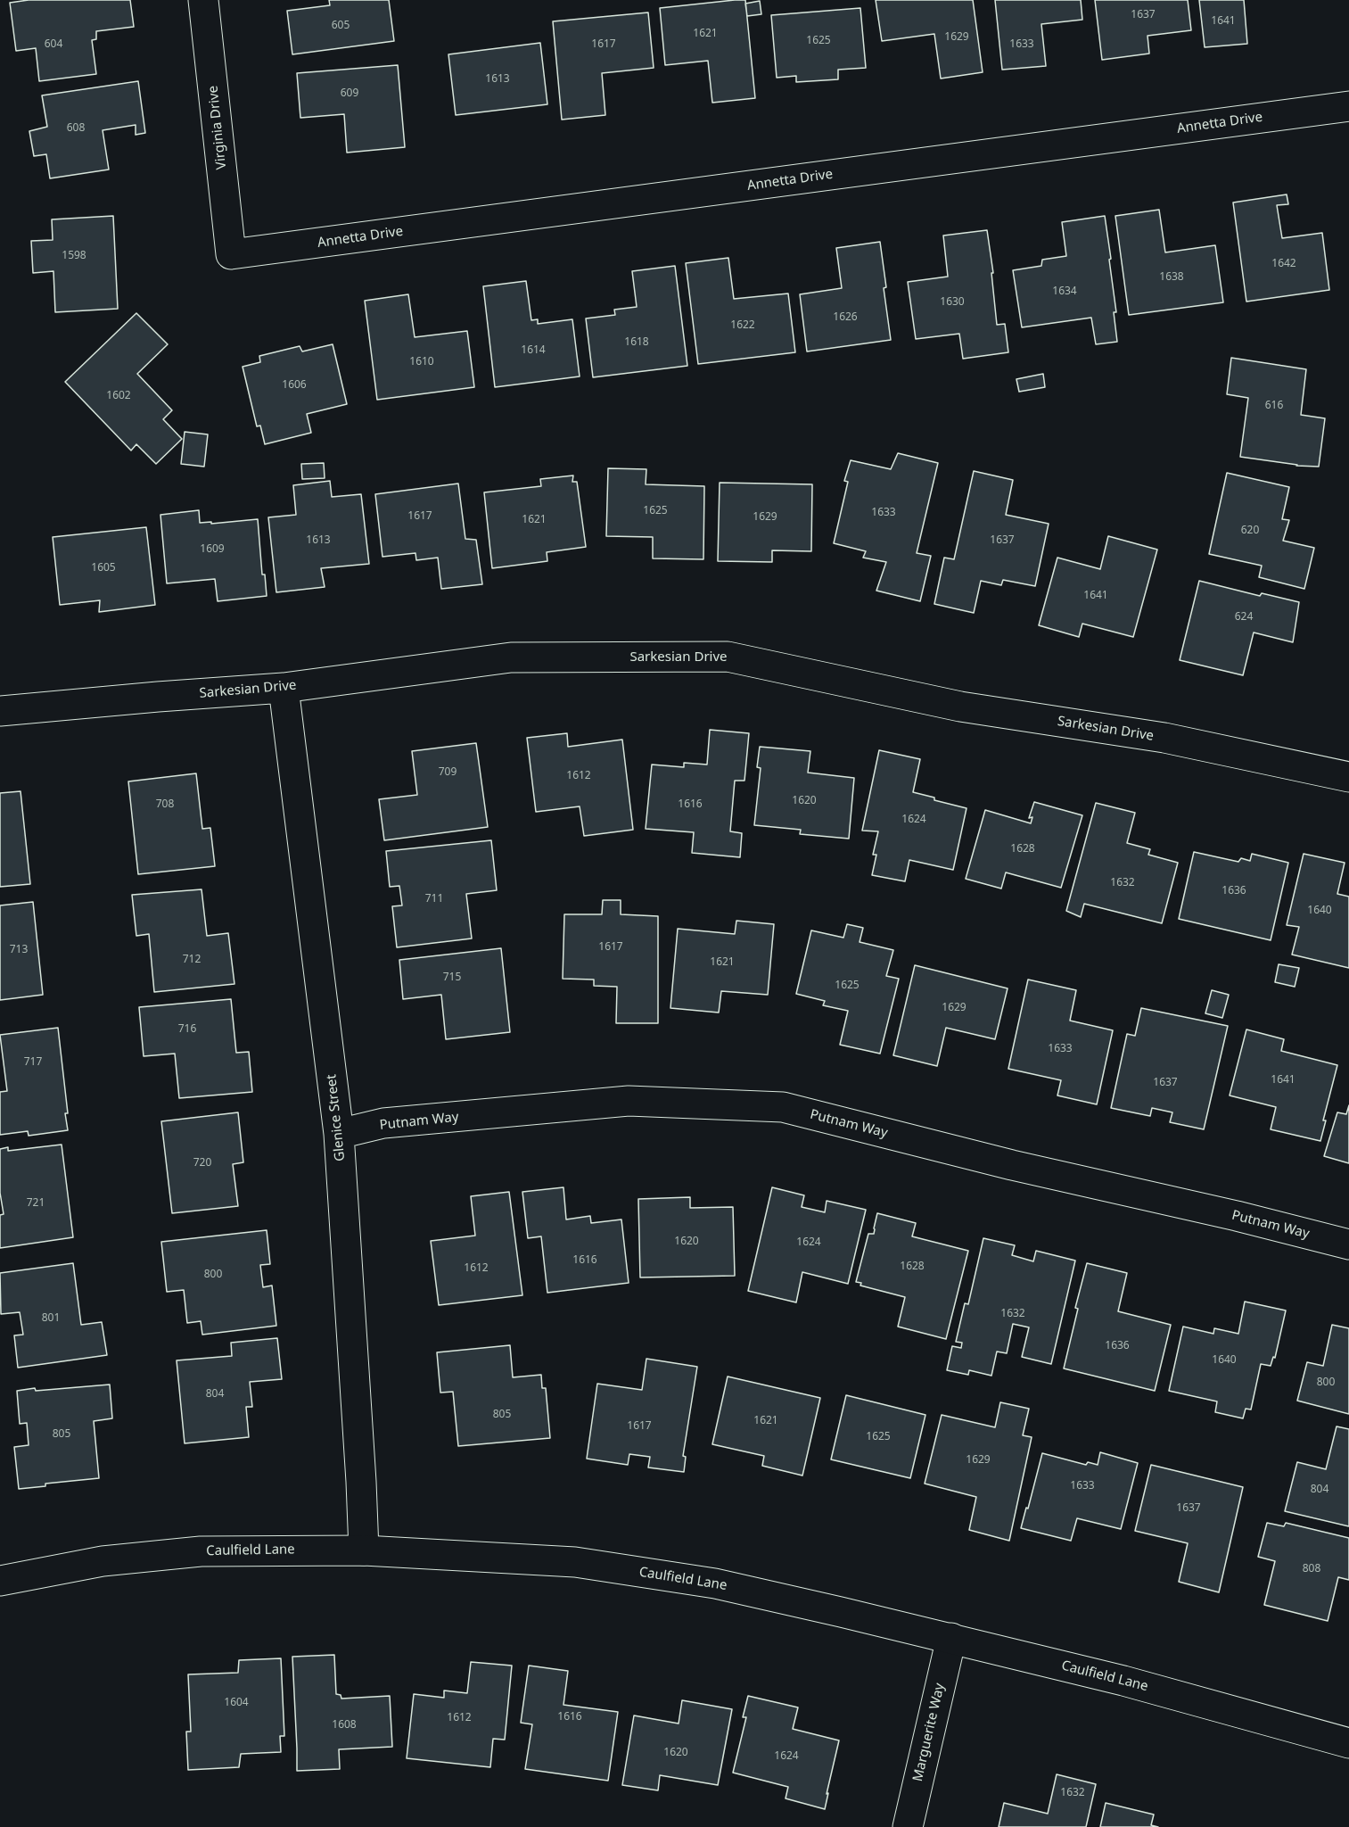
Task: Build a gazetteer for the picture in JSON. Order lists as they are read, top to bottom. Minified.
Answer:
{"streets":{"street":["Annetta Drive","Virginia Drive","Sarkesian Drive","Glenice Street","Putnam Way","Caulfield Lane","Marguerite Way"]},"crossings":[["Annetta Drive","Virginia Drive"],["Sarkesian Drive","Glenice Street"],["Glenice Street","Putnam Way"],["Glenice Street","Caulfield Lane"],["Caulfield Lane","Marguerite Way"]],"house_numbers":["1637","1641","605","1621","1629","1625","604","1617","1633","1613","609","608","1598","1642","1638","1634","1630","1626","1622","1618","1614","1610","1606","1602","616","1625","1633","1617","1629","1621","620","1613","1637","1609","1605","1641","624","709","1612","1620","708","1616","1624","1628","1632","1636","711","1640","1617","713","712","1621","715","1625","1629","716","1633","717","1641","1637","720","721","1620","1624","1616","1628","1612","800","1632","801","1636","1640","800","804","805","1621","1617","805","1625","1629","1633","804","1637","808","1604","1616","1612","1608","1620","1624","1632"]}
